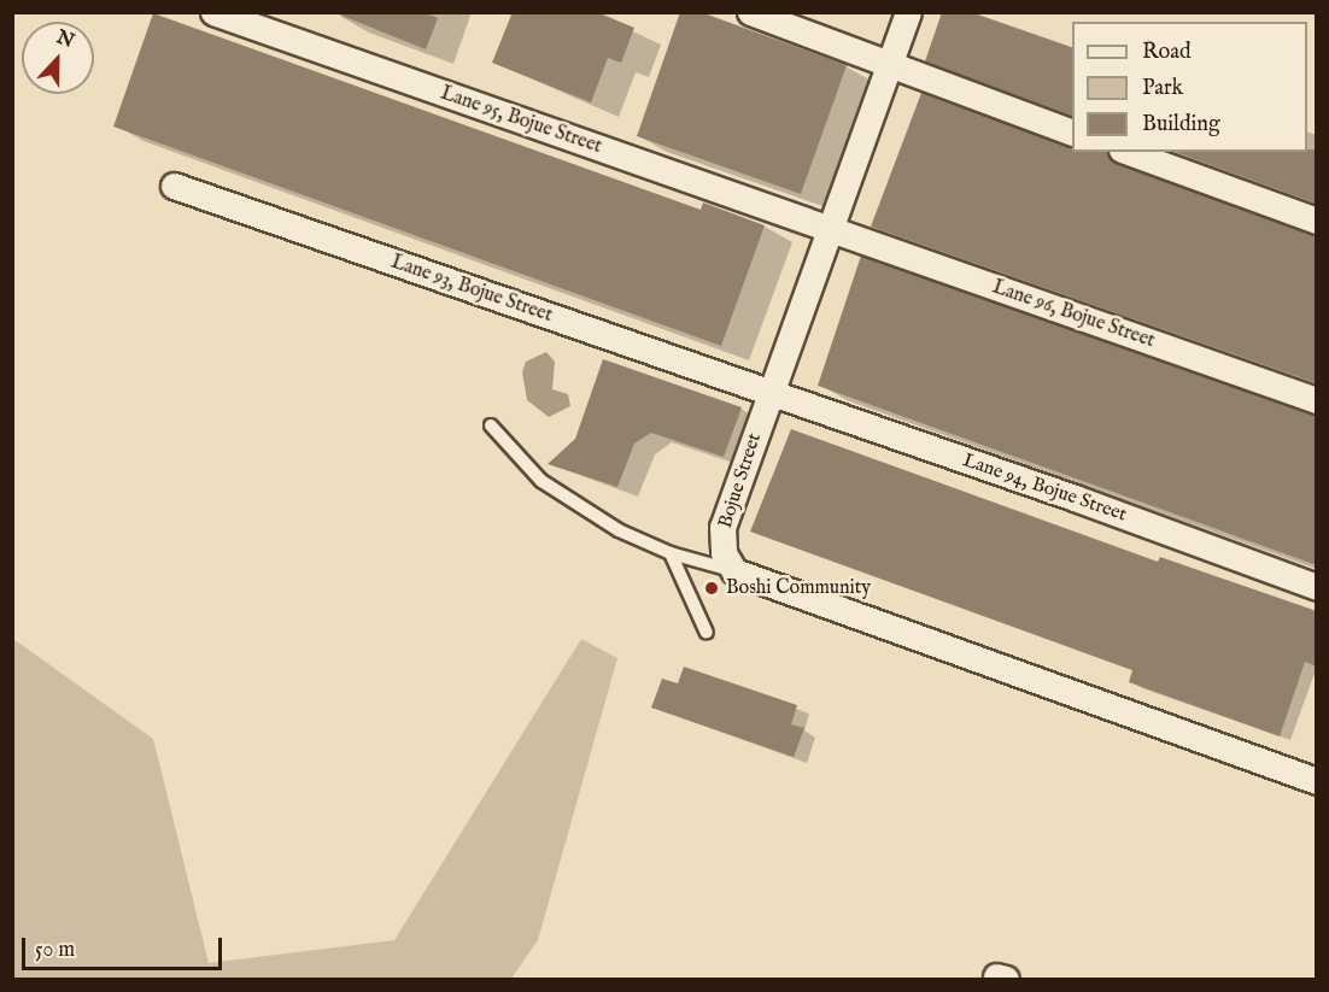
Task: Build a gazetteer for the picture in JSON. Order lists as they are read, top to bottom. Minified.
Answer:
{"streets":{"street":["Lane 95, Bojue Street","Lane 93, Bojue Street","Lane 96, Bojue Street","Bojue Street","Lane 94, Bojue Street"]},"crossings":[["Lane 95, Bojue Street","Lane 96, Bojue Street"],["Lane 95, Bojue Street","Bojue Street"],["Lane 93, Bojue Street","Bojue Street"],["Lane 93, Bojue Street","Lane 94, Bojue Street"],["Lane 96, Bojue Street","Bojue Street"],["Bojue Street","Lane 94, Bojue Street"]],"places":["Boshi Community"],"legend":["Road","Park","Building"],"scale_bar":"50 m","north":"top"}
